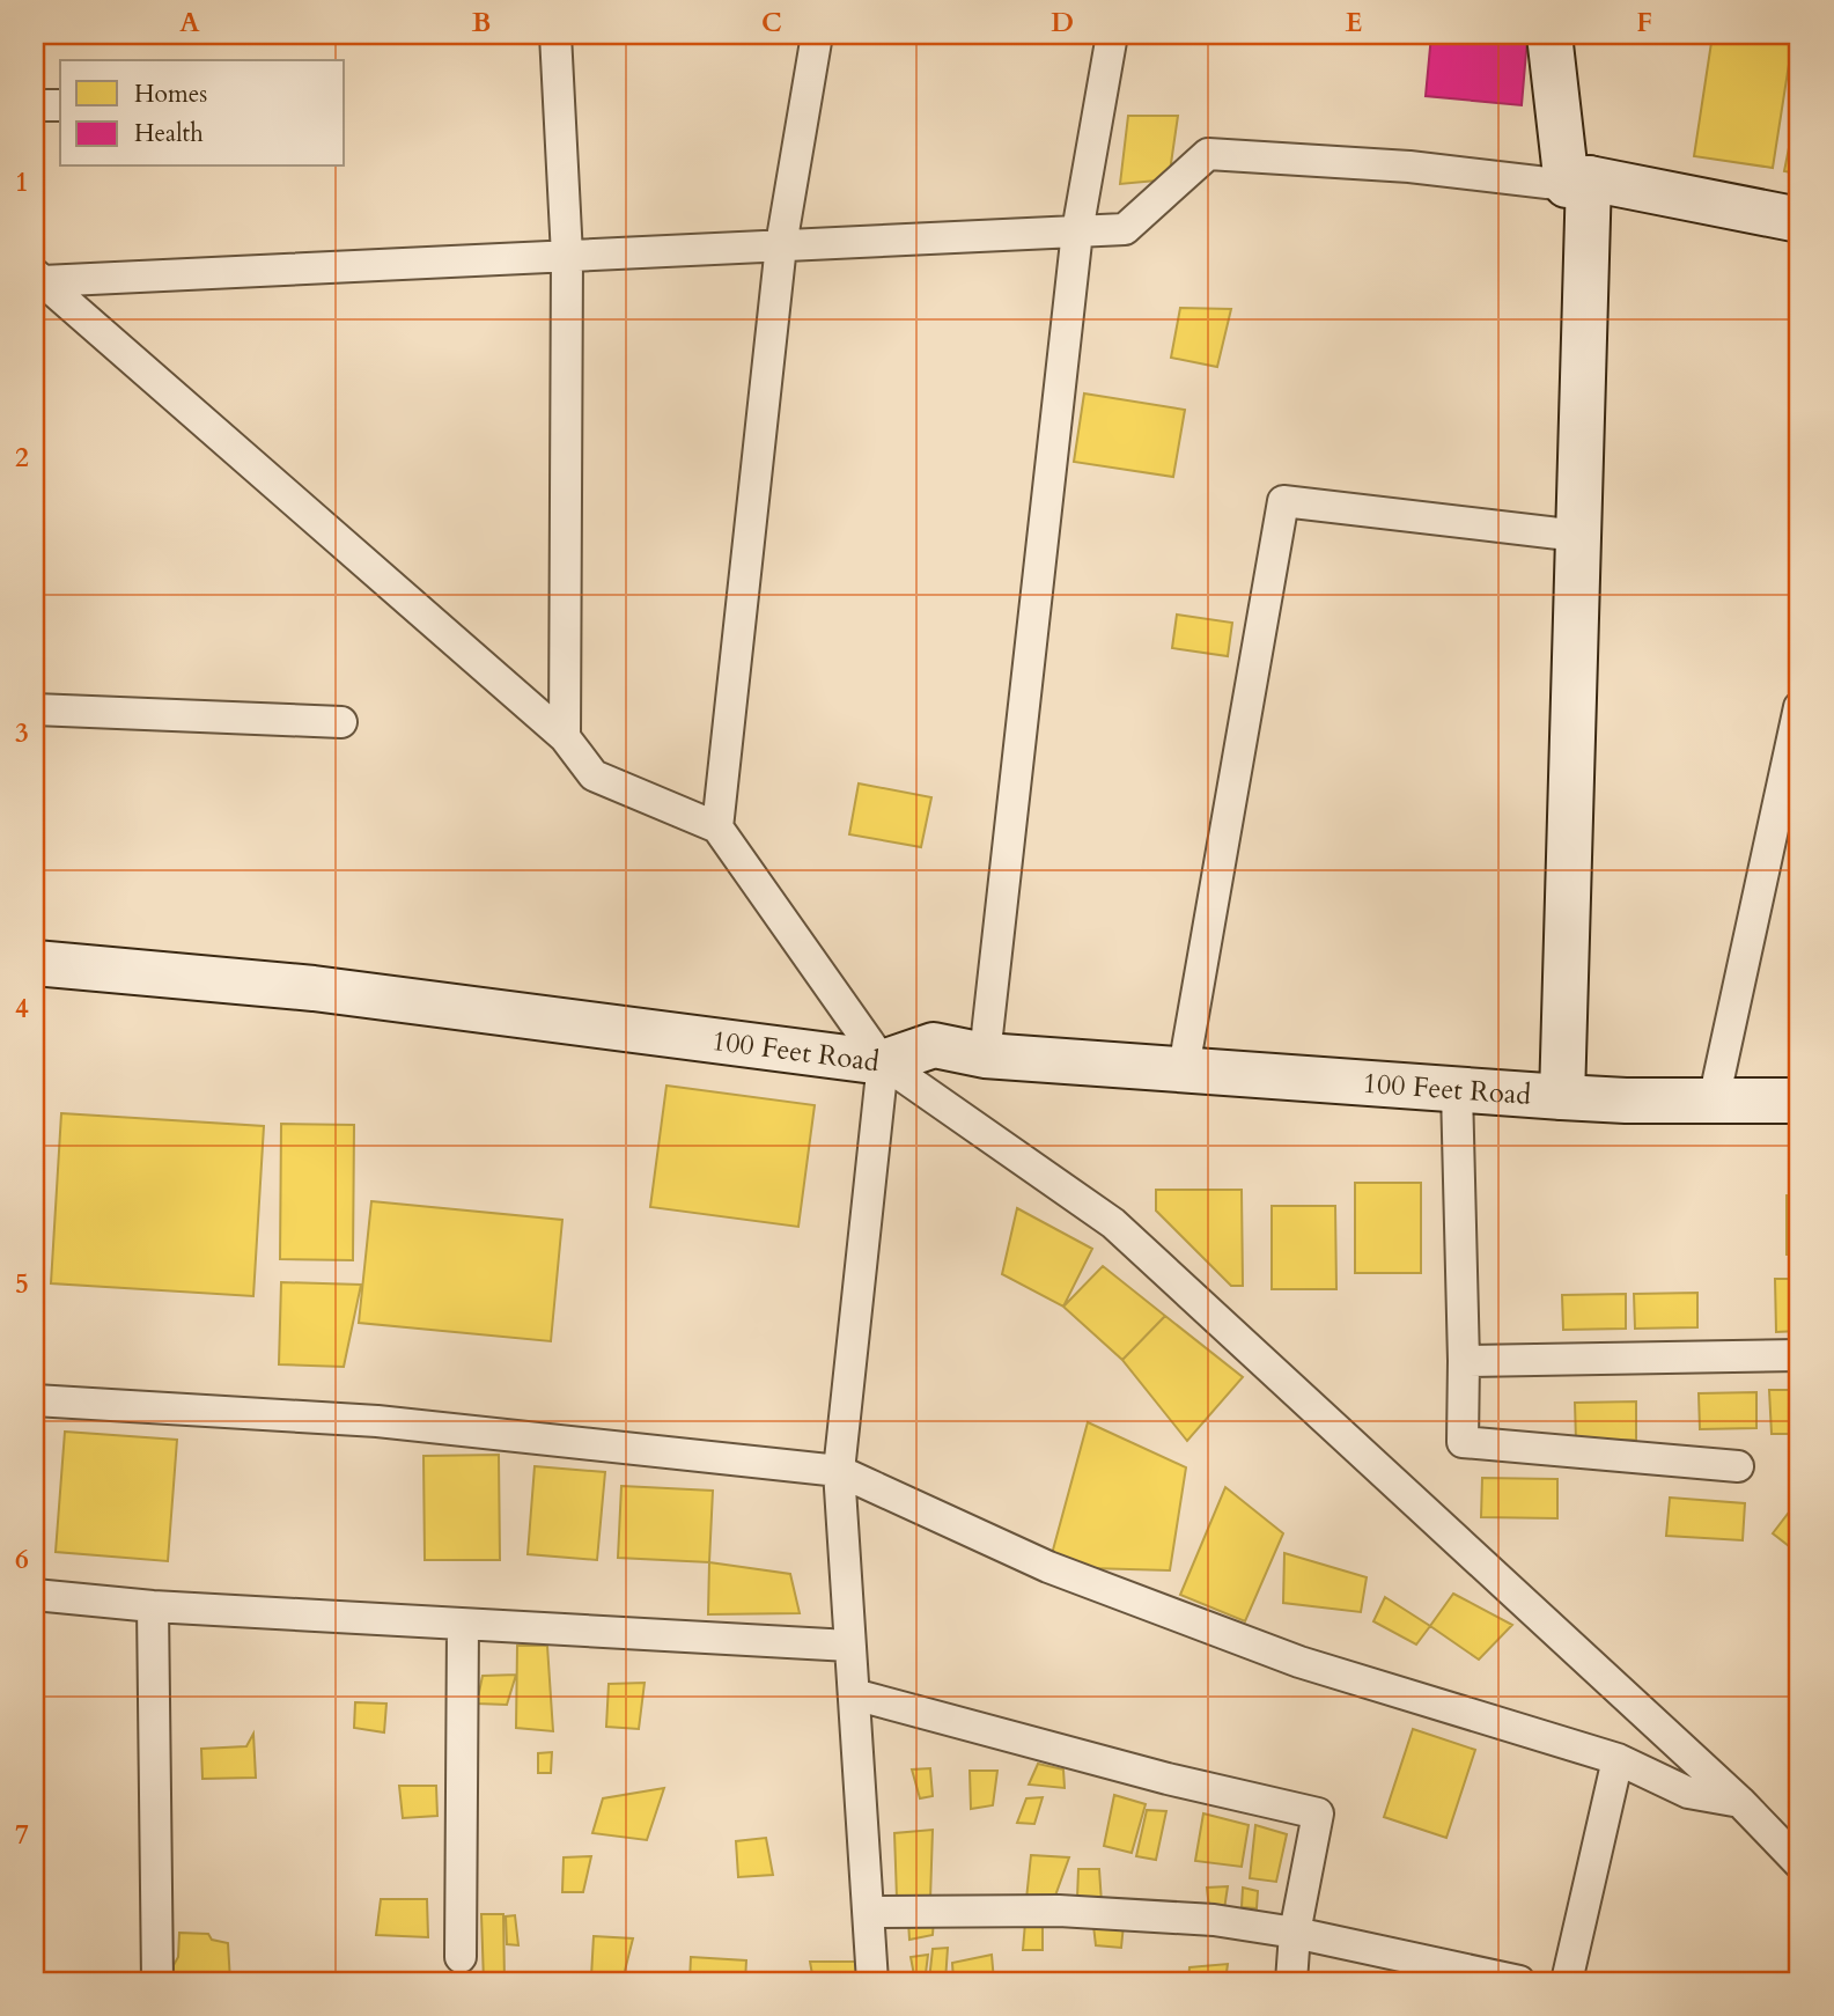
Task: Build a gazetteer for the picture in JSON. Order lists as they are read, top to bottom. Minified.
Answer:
{"streets":{"main road":["100 Feet Road"]},"legend":["Homes","Health"],"grid":{"columns":["A","B","C","D","E","F"],"rows":["1","2","3","4","5","6","7"]}}
